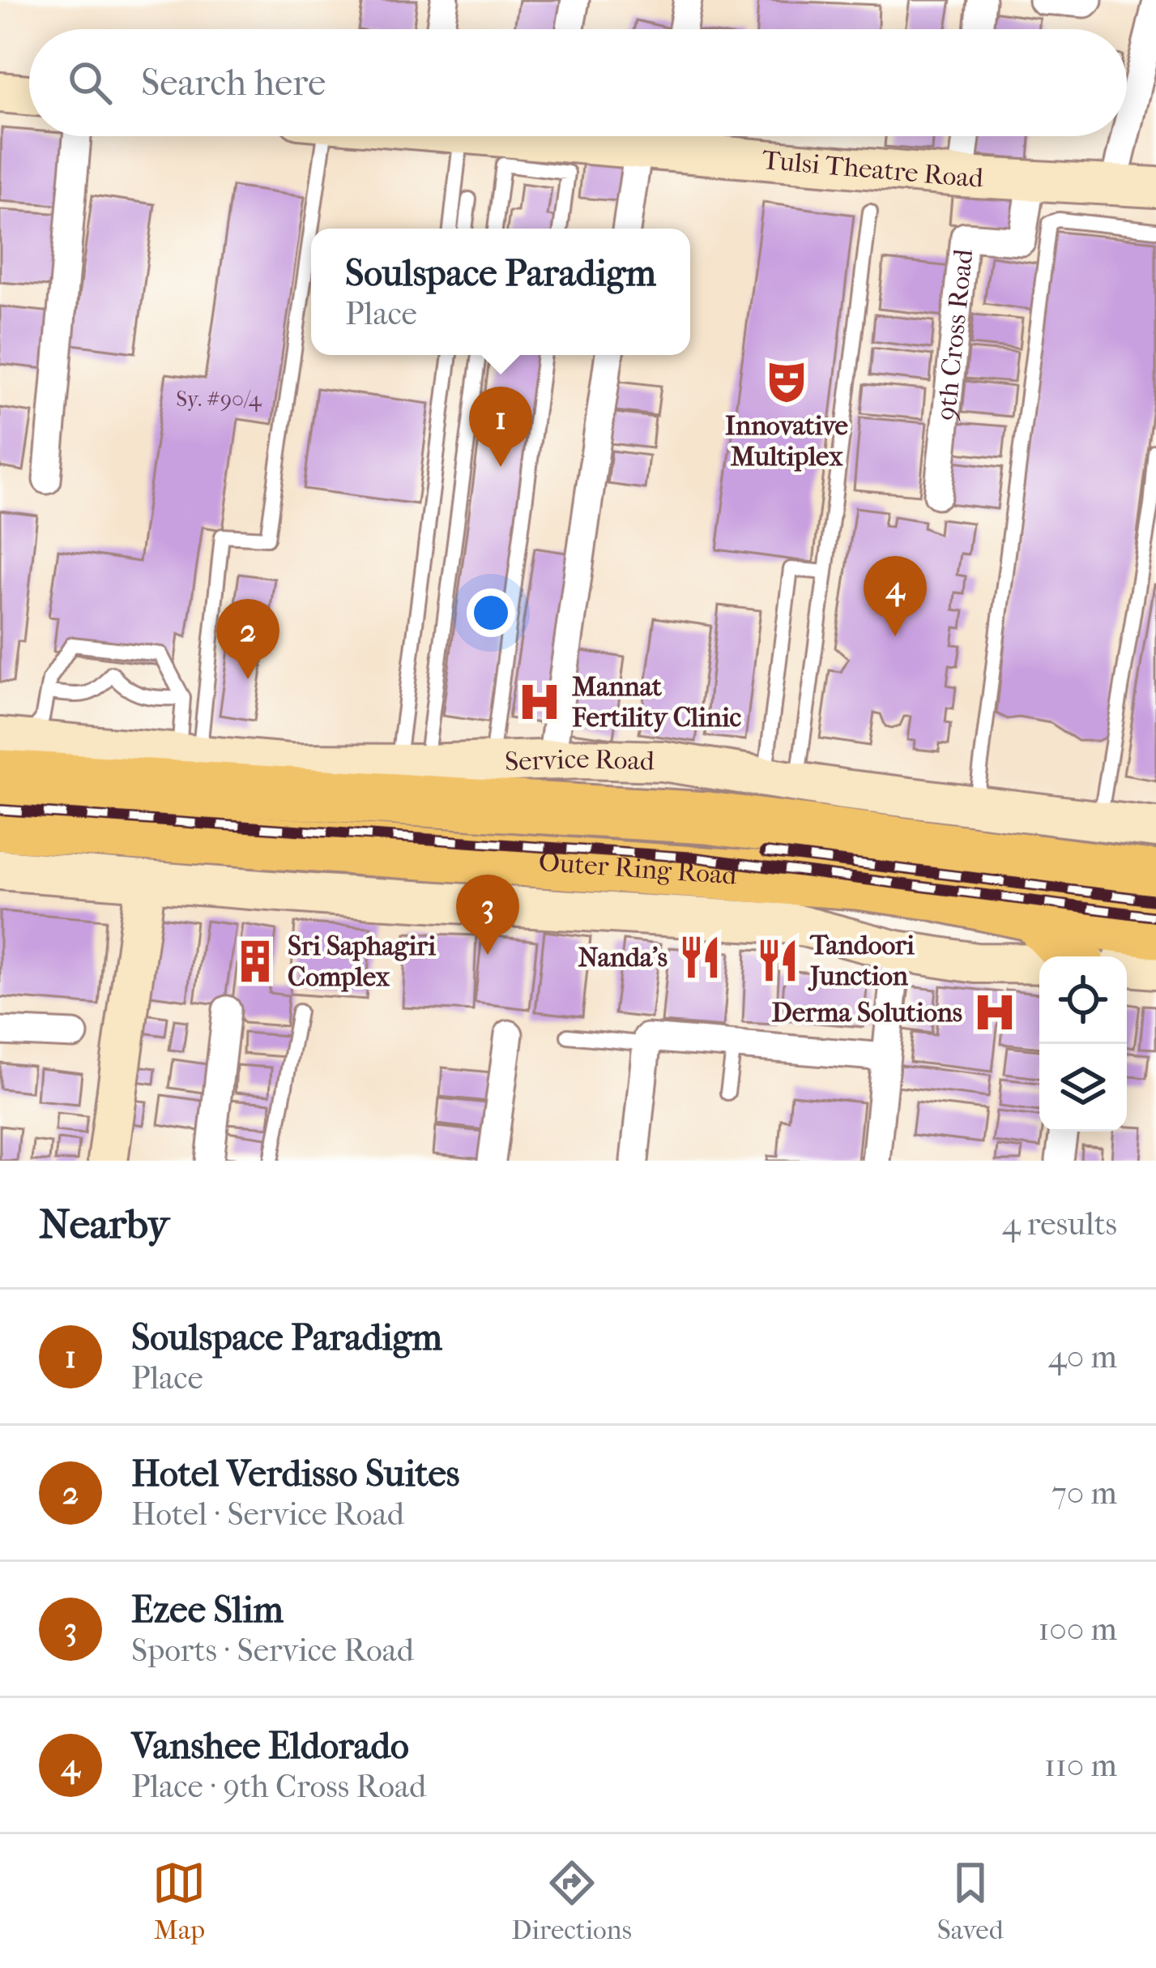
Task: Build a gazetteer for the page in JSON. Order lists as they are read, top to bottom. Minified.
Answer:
{"streets":{"highway":["Outer Ring Road"],"street":["Tulsi Theatre Road","9th Cross Road","Service Road"]},"crossings":[["Tulsi Theatre Road","9th Cross Road"],["Service Road","Outer Ring Road"]],"places":{"theatre":["Innovative Multiplex"],"hospital":["Mannat Fertility Clinic","Derma Solutions"],"restaurant":["Nanda's","Tandoori Junction"],"building":["Sri Saphagiri Complex"]},"house_numbers":["Sy. #90/4"],"page":{"search":"Search here","popup":["Soulspace Paradigm","Place"],"pins":["1","4","2","3"],"heading":["Nearby","4 results"],"list":[{"mark":"1","name":"Soulspace Paradigm","note":"Place","value":"40 m"},{"mark":"2","name":"Hotel Verdisso Suites","note":"Hotel · Service Road","value":"70 m"},{"mark":"3","name":"Ezee Slim","note":"Sports · Service Road","value":"100 m"},{"mark":"4","name":"Vanshee Eldorado","note":"Place · 9th Cross Road","value":"110 m"}],"nav":["Map","Directions","Saved"]}}
